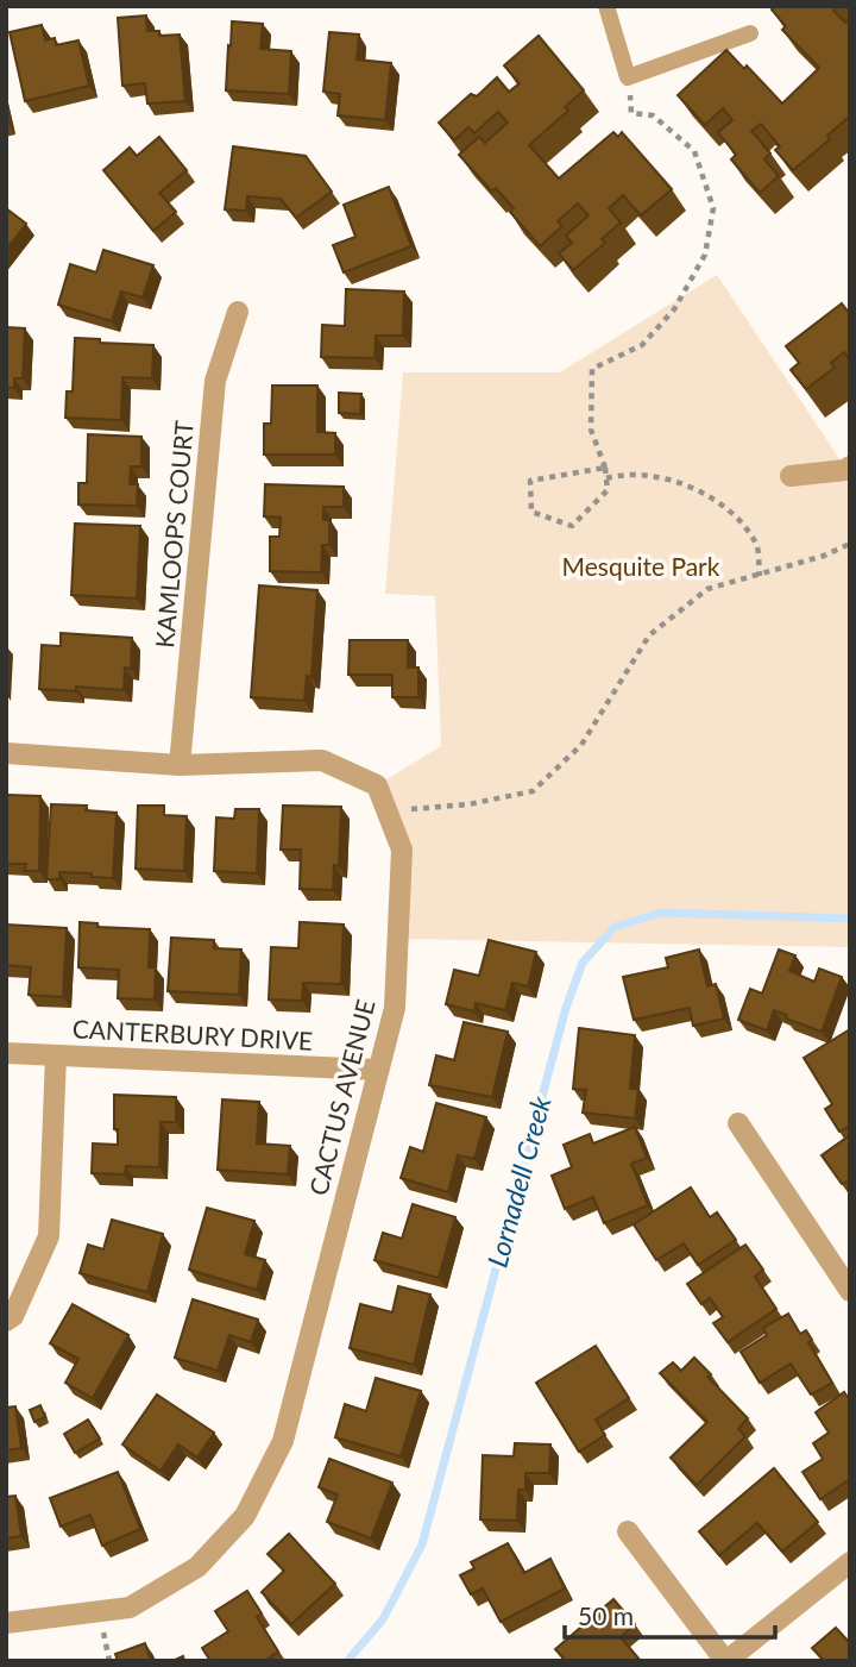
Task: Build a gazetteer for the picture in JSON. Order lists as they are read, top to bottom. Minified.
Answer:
{"streets":{"street":["KAMLOOPS COURT","CANTERBURY DRIVE","CACTUS AVENUE"]},"crossings":[["KAMLOOPS COURT","CACTUS AVENUE"],["CANTERBURY DRIVE","CACTUS AVENUE"]],"water":["Lornadell Creek"],"parks":["Mesquite Park"],"scale_bar":"50 m"}
